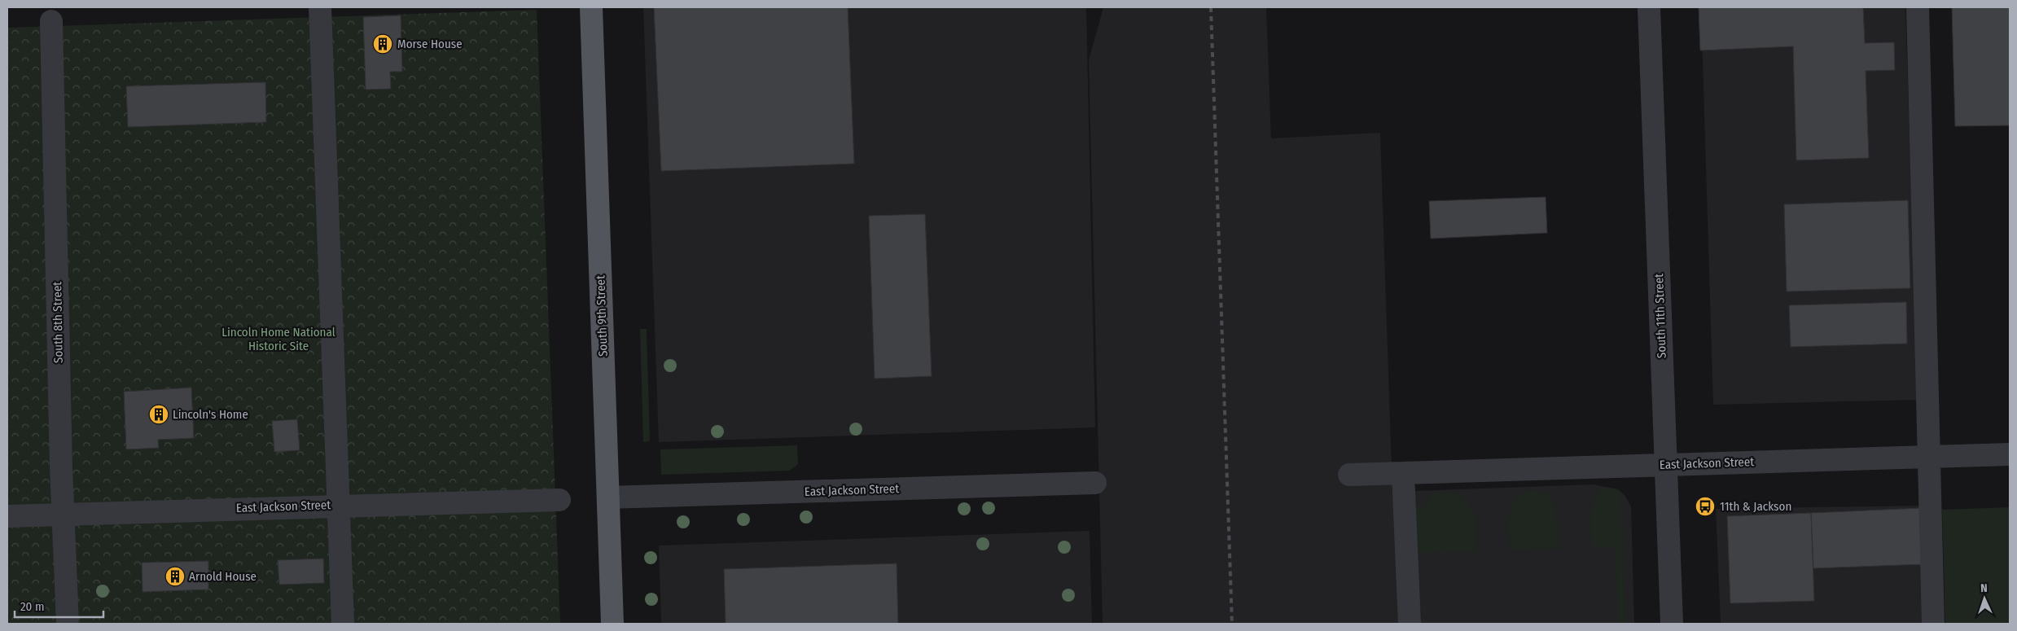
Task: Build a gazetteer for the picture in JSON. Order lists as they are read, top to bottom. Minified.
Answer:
{"streets":{"main road":["South 9th Street"],"street":["South 11th Street","South 8th Street","East Jackson Street"]},"crossings":[["South 9th Street","East Jackson Street"],["South 11th Street","East Jackson Street"],["South 8th Street","East Jackson Street"]],"parks":["Lincoln Home National Historic Site"],"places":{"building":["Morse House","Lincoln's Home","Arnold House"],"bus stop":["11th & Jackson"]},"scale_bar":"20 m","north":"top"}
